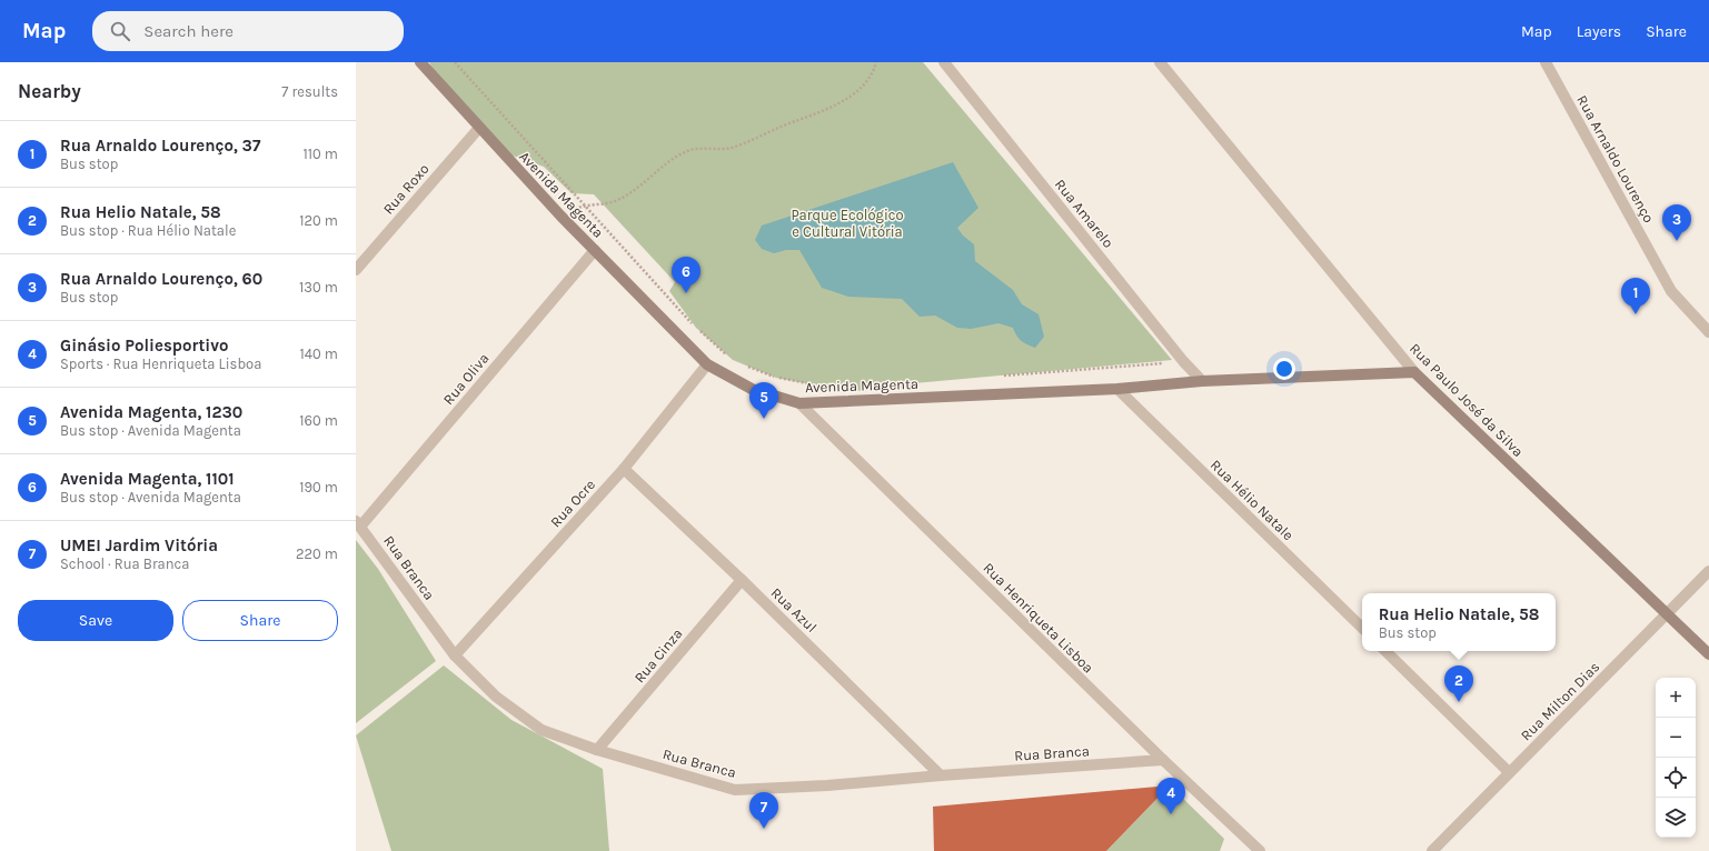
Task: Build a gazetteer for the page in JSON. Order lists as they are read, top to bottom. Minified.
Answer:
{"streets":{"street":["Rua Arnaldo Lourenço","Rua Roxo","Avenida Magenta","Rua Amarelo","Rua Oliva","Rua Paulo José da Silva","Rua Hélio Natale","Rua Ocre","Rua Branca","Rua Azul","Rua Henriqueta Lisboa","Rua Cinza","Rua Milton Dias"]},"crossings":[["Rua Roxo","Avenida Magenta"],["Avenida Magenta","Rua Amarelo"],["Avenida Magenta","Rua Oliva"],["Avenida Magenta","Rua Paulo José da Silva"],["Avenida Magenta","Rua Hélio Natale"],["Avenida Magenta","Rua Ocre"],["Avenida Magenta","Rua Henriqueta Lisboa"],["Rua Oliva","Rua Branca"],["Rua Paulo José da Silva","Rua Milton Dias"],["Rua Ocre","Rua Branca"],["Rua Ocre","Rua Azul"],["Rua Branca","Rua Azul"],["Rua Branca","Rua Henriqueta Lisboa"],["Rua Branca","Rua Cinza"],["Rua Azul","Rua Cinza"]],"parks":["Parque Ecológico e Cultural Vitória"],"page":{"header":"Map","search":"Search here","nav":["Map","Layers","Share"],"heading":["Nearby","7 results"],"list":[{"mark":"1","name":"Rua Arnaldo Lourenço, 37","note":"Bus stop","value":"110 m"},{"mark":"2","name":"Rua Helio Natale, 58","note":"Bus stop · Rua Hélio Natale","value":"120 m"},{"mark":"3","name":"Rua Arnaldo Lourenço, 60","note":"Bus stop","value":"130 m"},{"mark":"4","name":"Ginásio Poliesportivo","note":"Sports · Rua Henriqueta Lisboa","value":"140 m"},{"mark":"5","name":"Avenida Magenta, 1230","note":"Bus stop · Avenida Magenta","value":"160 m"},{"mark":"6","name":"Avenida Magenta, 1101","note":"Bus stop · Avenida Magenta","value":"190 m"},{"mark":"7","name":"UMEI Jardim Vitória","note":"School · Rua Branca","value":"220 m"}],"pins":["3","6","1","5","2","4","7"],"buttons":["Save","Share"],"popup":["Rua Helio Natale, 58","Bus stop"],"map_buttons":["+","−"]}}
